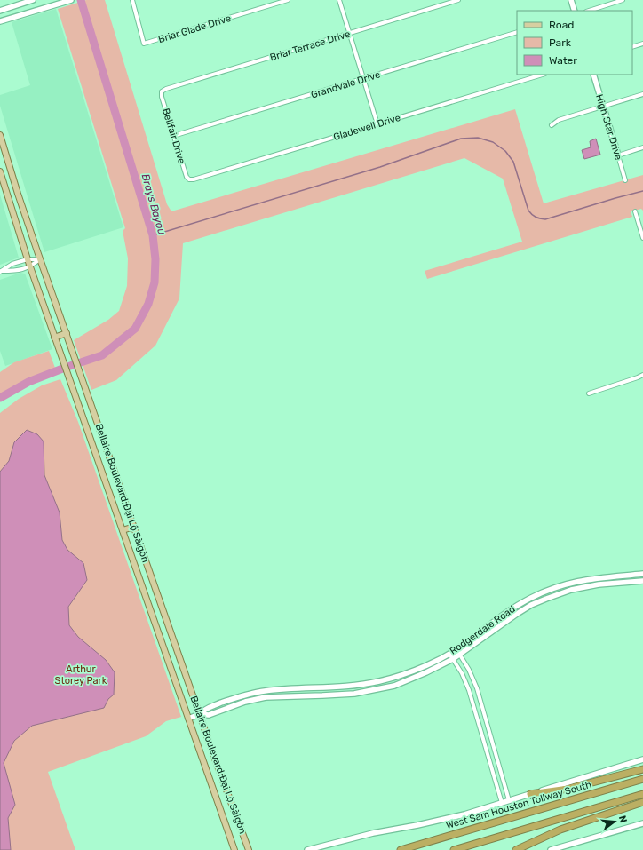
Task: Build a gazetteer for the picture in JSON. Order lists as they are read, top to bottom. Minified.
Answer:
{"streets":{"highway":["West Sam Houston Tollway South"],"main road":["Bellaire Boulevard;Đại Lộ Sàigòn"],"street":["Briar Glade Drive","Briar Terrace Drive","Grandvale Drive","Gladewell Drive","High Star Drive","Bellfair Drive","Rodgerdale Road"]},"crossings":[["Briar Terrace Drive","Bellfair Drive"],["Grandvale Drive","Bellfair Drive"],["Gladewell Drive","Bellfair Drive"],["Bellaire Boulevard;Đại Lộ Sàigòn","Rodgerdale Road"]],"water":["Brays Bayou"],"parks":["Arthur Storey Park"],"legend":["Road","Park","Water"],"north":"right"}
